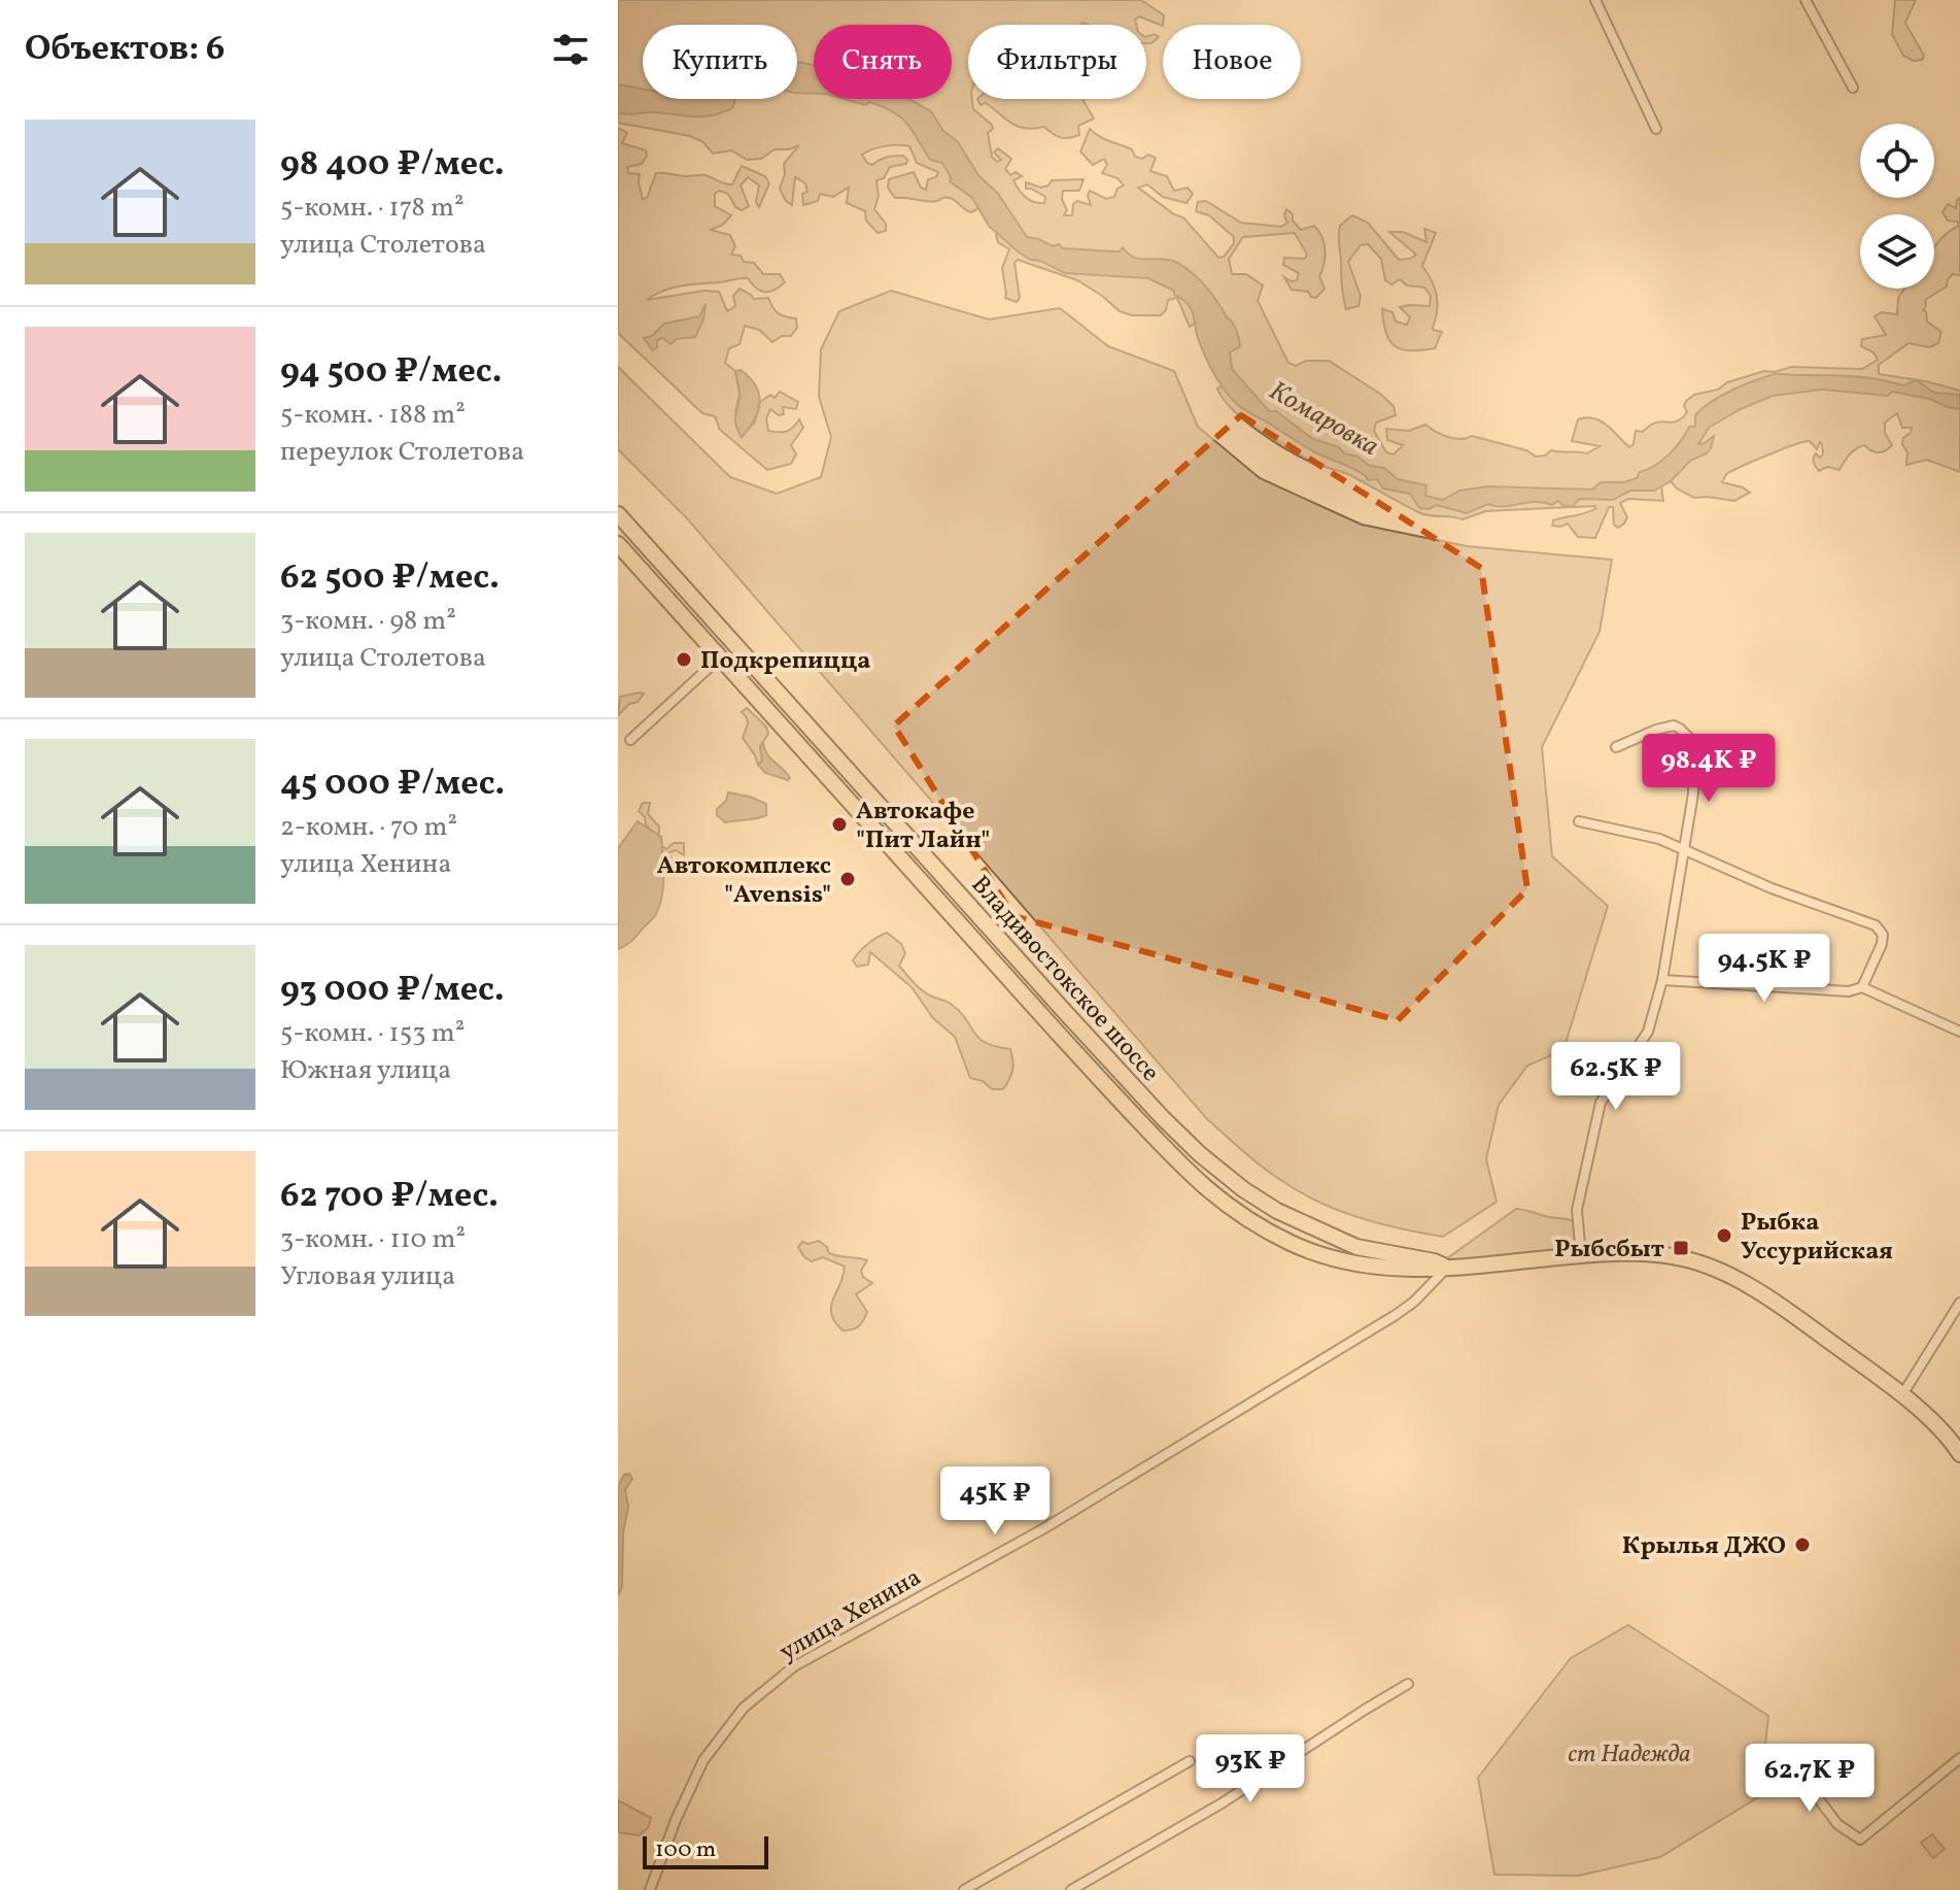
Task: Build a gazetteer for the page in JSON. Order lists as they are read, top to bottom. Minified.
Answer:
{"streets":{"highway":["Владивостокское шоссе"],"street":["улица Хенина"]},"crossings":[["Владивостокское шоссе","улица Хенина"]],"water":["Комаровка"],"parks":["ст Надежда"],"places":{"other":["Подкрепицца","Автокафе \"Пит Лайн\"","Автокомплекс \"Avensis\"","Рыбка Уссурийская","Крылья ДЖО"],"transit":["Рыбсбыт"]},"scale_bar":"100 m","page":{"heading":"Объектов: 6","chip":["Купить","Снять","Фильтры","Новое"],"list":[{"name":"98 400 ₽/мес.","note":"5-комн. · 178 m² · улица Столетова"},{"name":"94 500 ₽/мес.","note":"5-комн. · 188 m² · переулок Столетова"},{"name":"62 500 ₽/мес.","note":"3-комн. · 98 m² · улица Столетова"},{"name":"45 000 ₽/мес.","note":"2-комн. · 70 m² · улица Хенина"},{"name":"93 000 ₽/мес.","note":"5-комн. · 153 m² · Южная улица"},{"name":"62 700 ₽/мес.","note":"3-комн. · 110 m² · Угловая улица"}],"price":["98.4K ₽","94.5K ₽","62.5K ₽","45K ₽","93K ₽","62.7K ₽"],"scale":"100 m"}}
